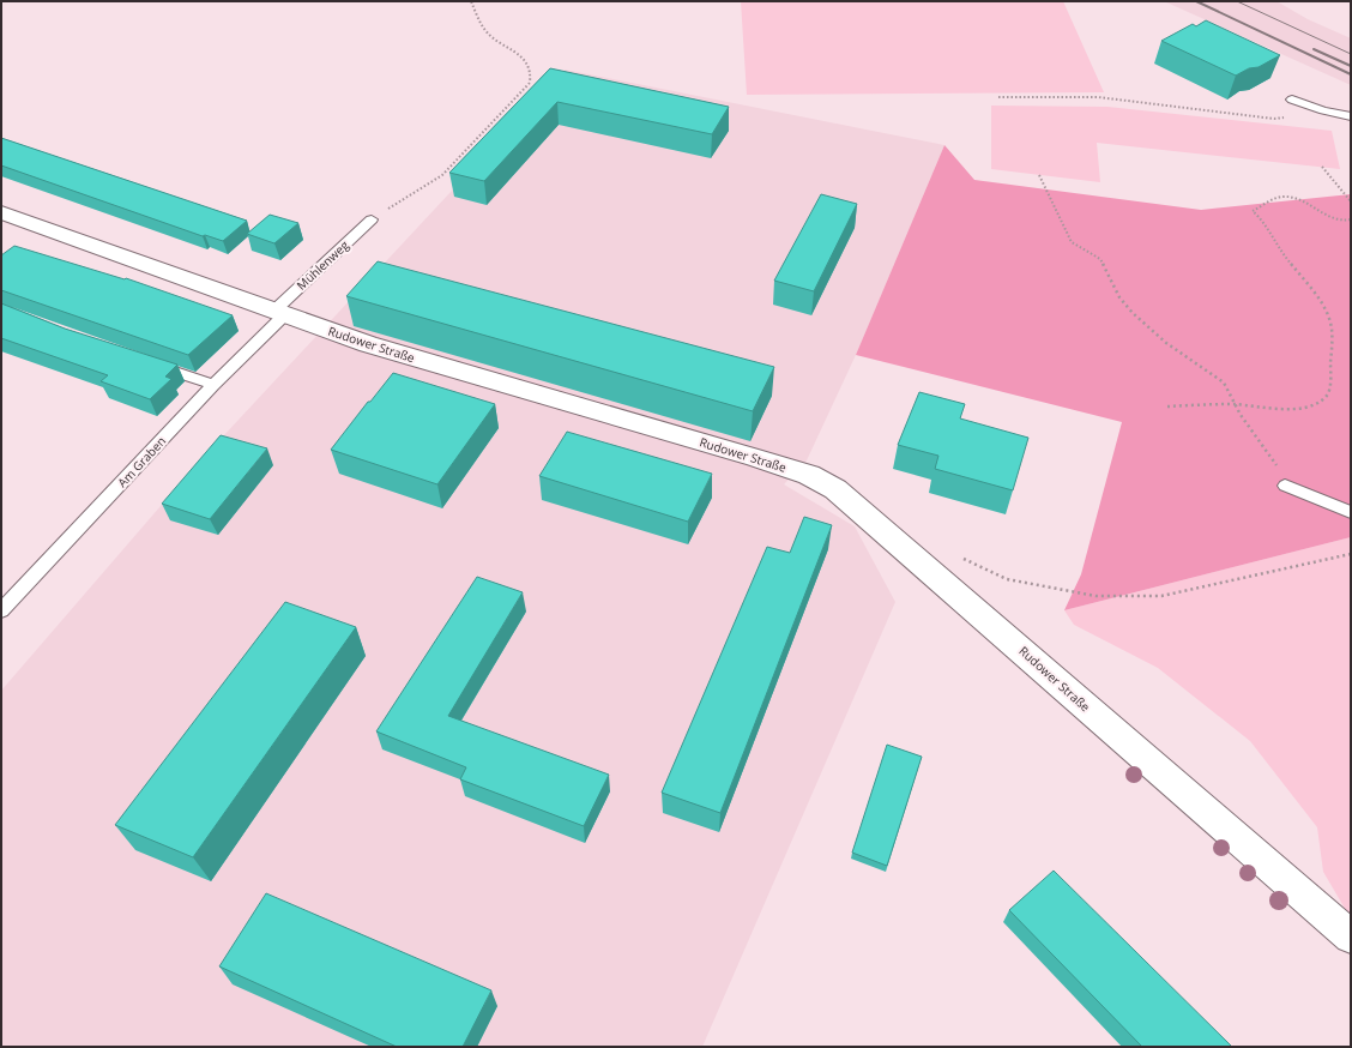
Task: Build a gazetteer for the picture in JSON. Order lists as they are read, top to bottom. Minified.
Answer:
{"streets":{"street":["Rudower Straße"],"lane":["Mühlenweg","Am Graben"]},"crossings":[["Mühlenweg","Rudower Straße"],["Mühlenweg","Am Graben"],["Rudower Straße","Am Graben"]]}
